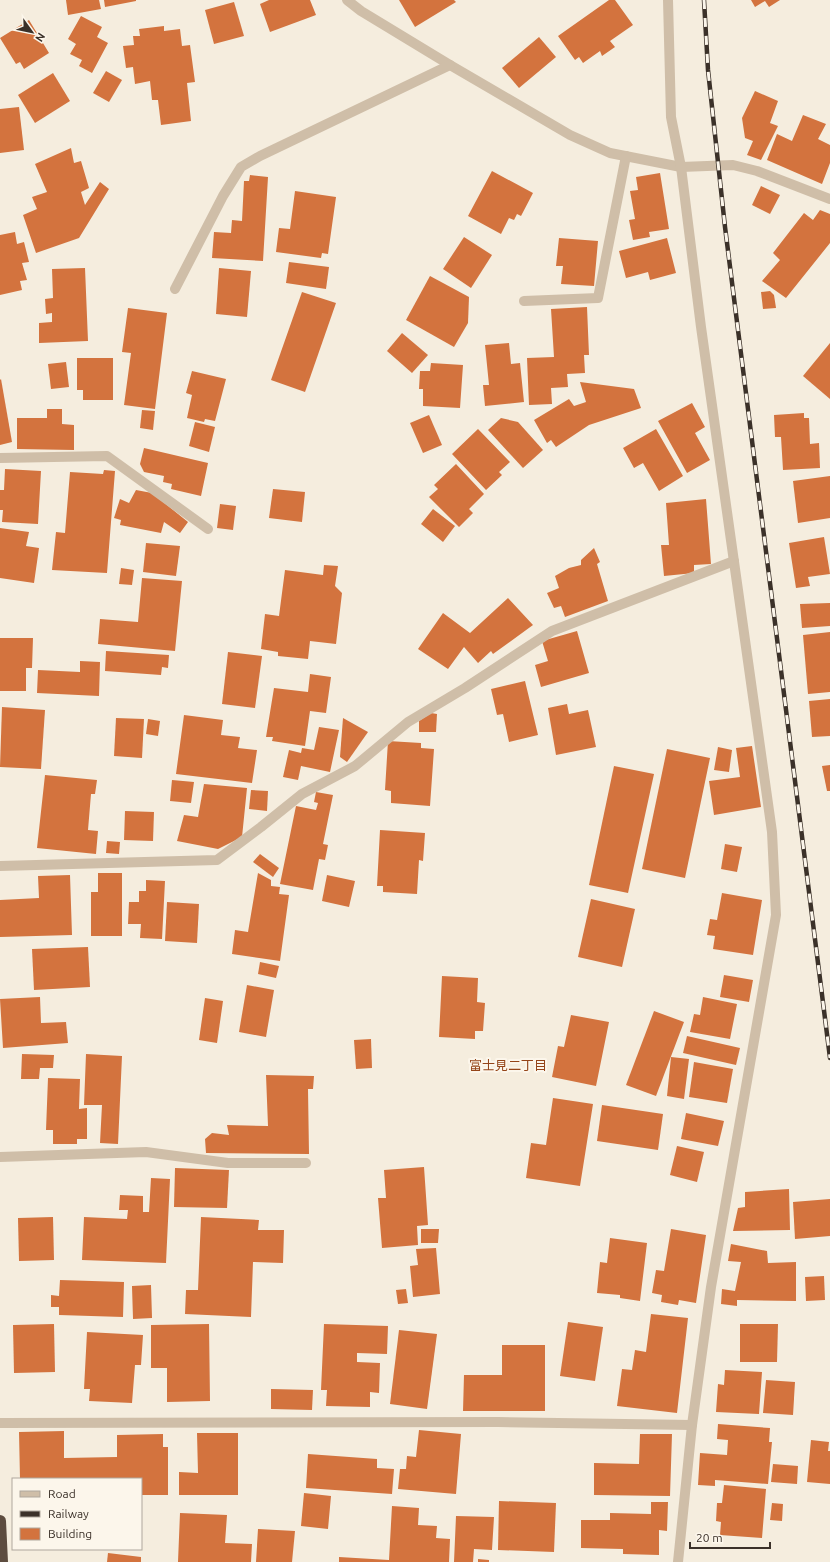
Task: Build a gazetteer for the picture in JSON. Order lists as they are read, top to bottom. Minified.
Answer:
{"districts":["富士見二丁目"],"legend":["Road","Railway","Building"],"scale_bar":"20 m","north":"bottom right"}
